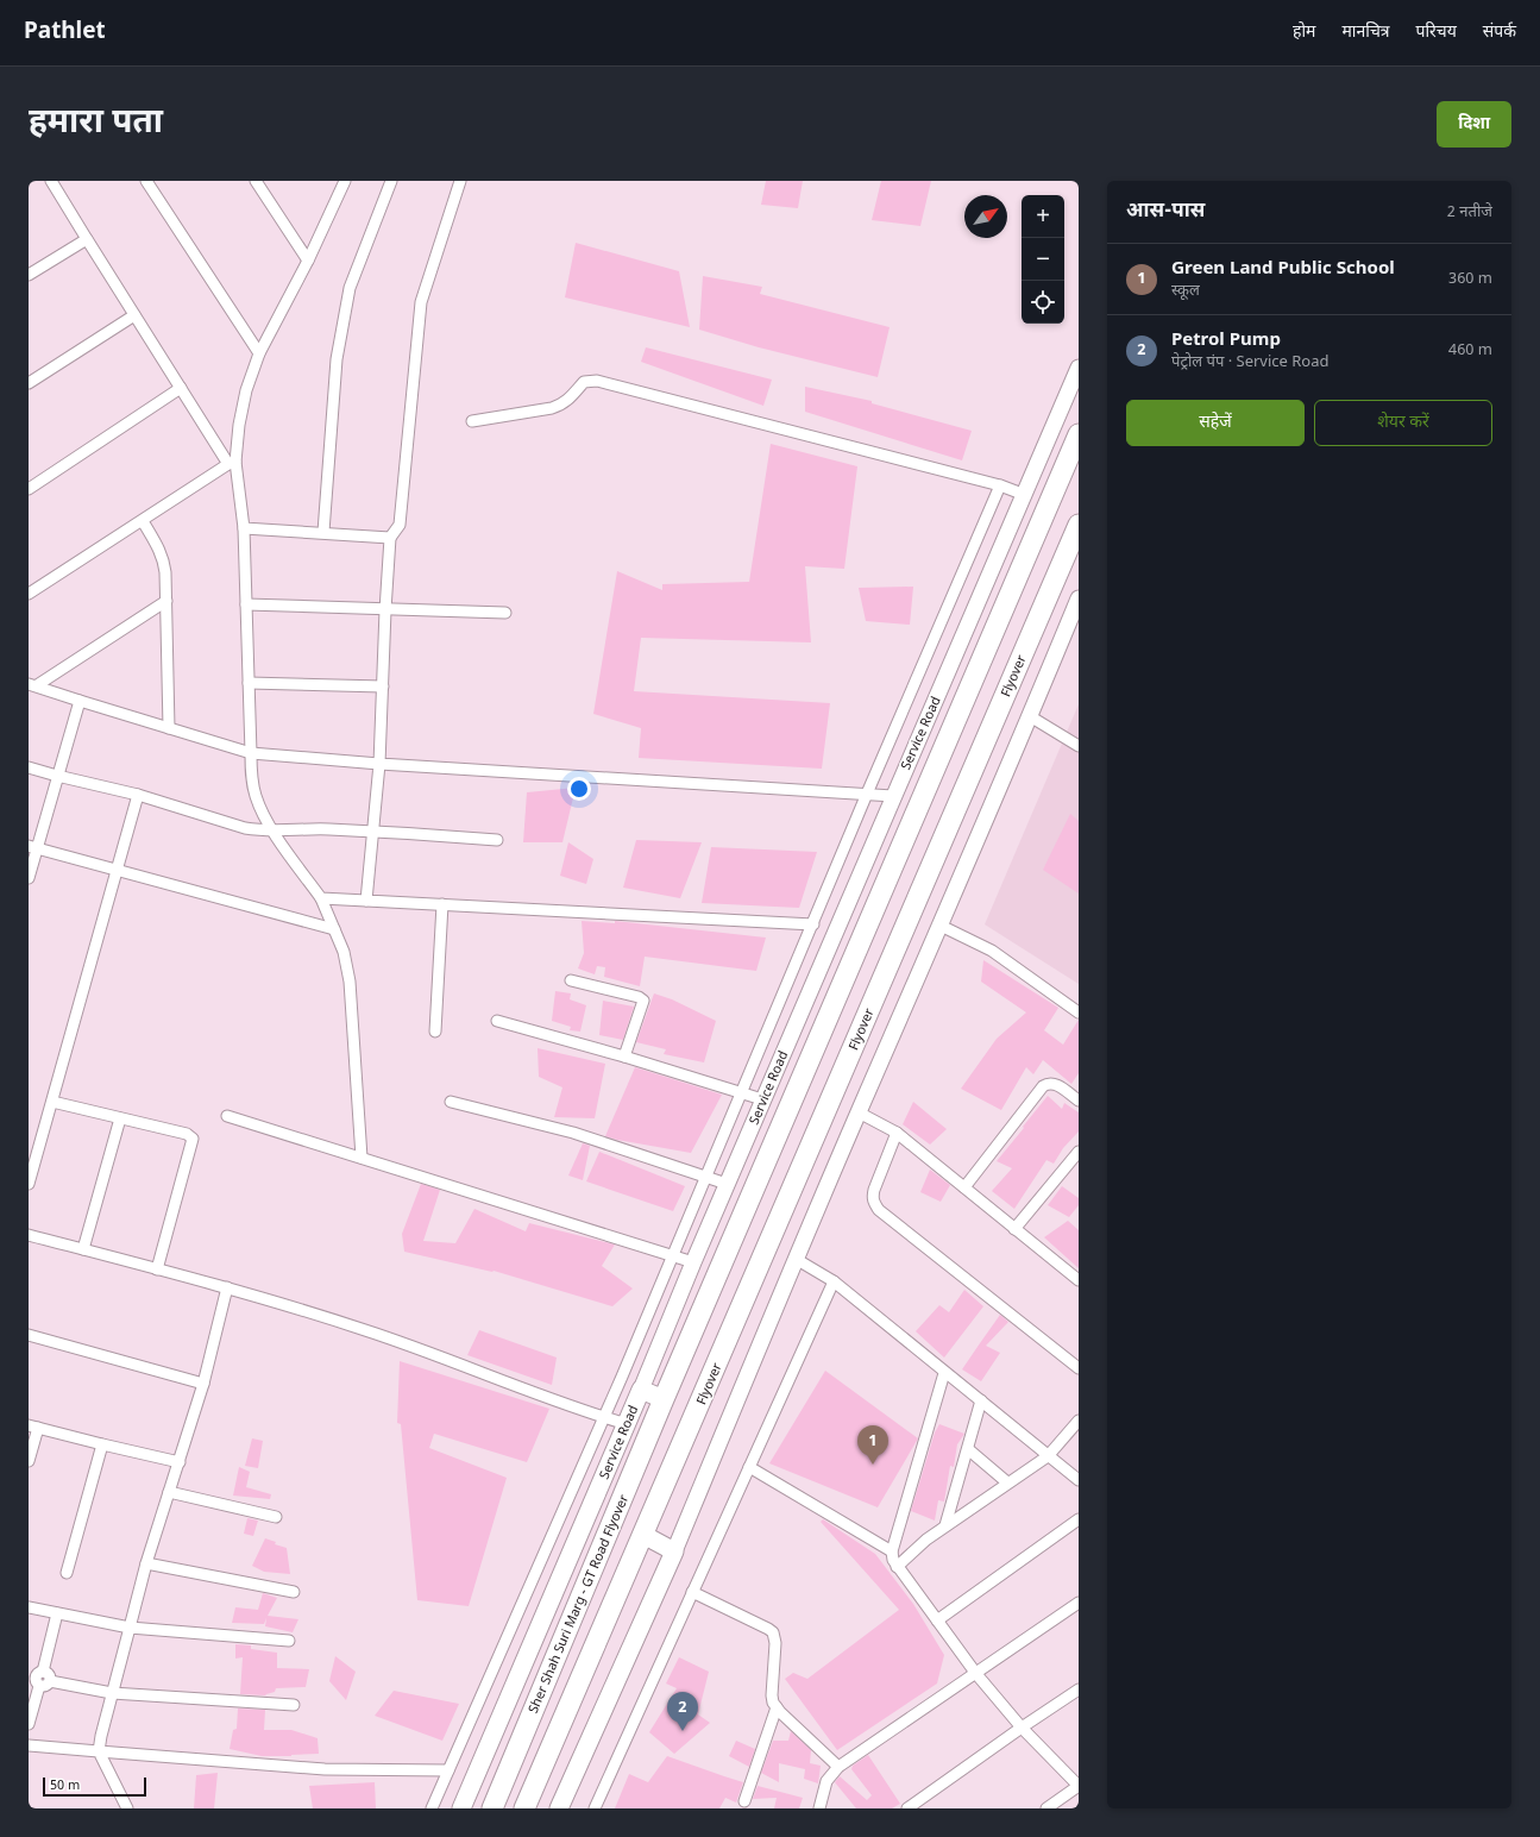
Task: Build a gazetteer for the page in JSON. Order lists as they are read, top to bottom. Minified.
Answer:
{"streets":{"highway":["Flyover","Sher Shah Suri Marg - GT Road Flyover"],"main road":["Service Road"]},"scale_bar":"50 m","north":"top right","page":{"header":"Pathlet","nav":["होम","मानचित्र","परिचय","संपर्क"],"buttons":["दिशा",["सहेजें","शेयर करें"]],"title":"हमारा पता","heading":["आस-पास","2 नतीजे"],"map_buttons":["+","−"],"list":[{"mark":"1","name":"Green Land Public School","note":"स्कूल","value":"360 m"},{"mark":"2","name":"Petrol Pump","note":"पेट्रोल पंप · Service Road","value":"460 m"}],"pins":["1","2"],"scale":"50 m"}}
